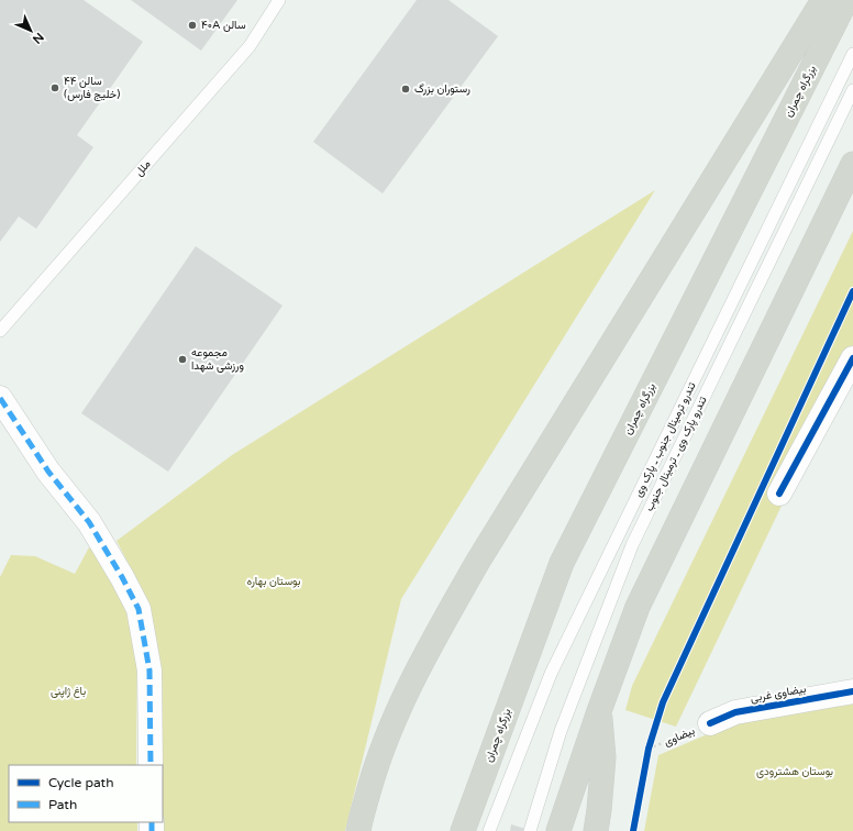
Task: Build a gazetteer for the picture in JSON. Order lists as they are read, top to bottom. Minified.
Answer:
{"streets":{"highway":["بزرگراه چمران"],"street":["بیضاوی غربی"],"lane":["ملل","تندرو ترمینال جنوب ـ پارک وی","تندرو پارک وی ـ ترمینال جنوب"],"path":["بیضاوی"]},"crossings":[["بیضاوی غربی","بیضاوی"]],"parks":["بوستان بهاره","باغ ژاپنی","بوستان هشترودی"],"places":["۴۰A سالن","سالن ۴۴ (خلیج فارس)","رستوران بزرگ","مجموعه ورزشی شهدا"],"legend":["Cycle path","Path"],"north":"bottom right"}
